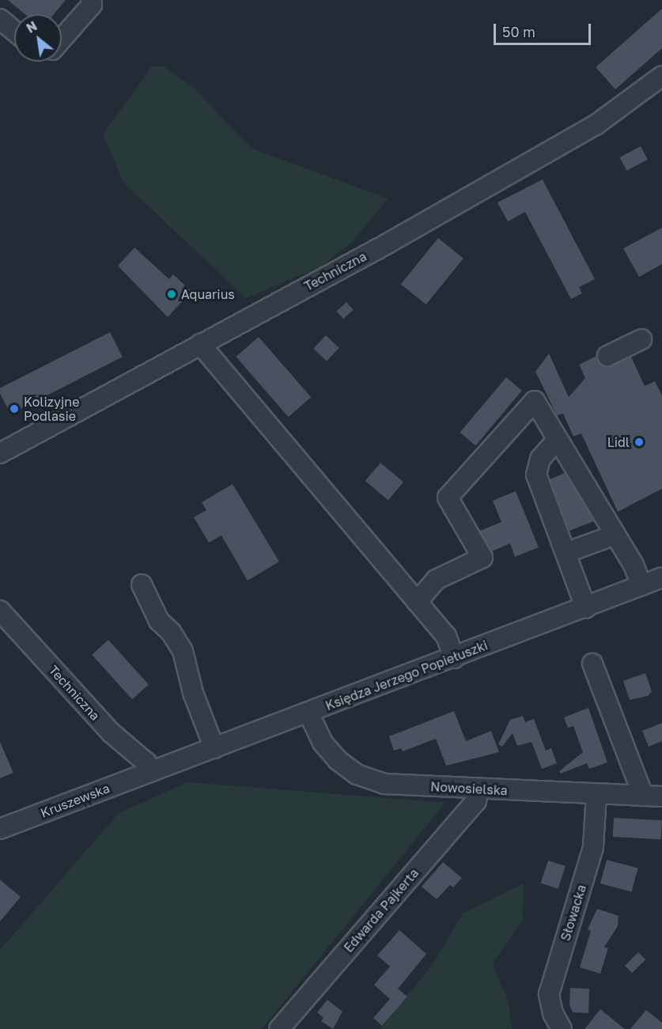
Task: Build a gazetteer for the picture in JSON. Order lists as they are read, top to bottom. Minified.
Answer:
{"streets":{"street":["Techniczna","Księdza Jerzego Popiełuszki","Nowosielska","Kruszewska","Edwarda Pajkerta","Słowacka"]},"crossings":[["Techniczna","Księdza Jerzego Popiełuszki"],["Techniczna","Kruszewska"],["Księdza Jerzego Popiełuszki","Nowosielska"],["Księdza Jerzego Popiełuszki","Kruszewska"],["Nowosielska","Edwarda Pajkerta"],["Nowosielska","Słowacka"]],"places":["Aquarius","Kolizyjne Podlasie","Lidl"],"scale_bar":"50 m","north":"top left"}
